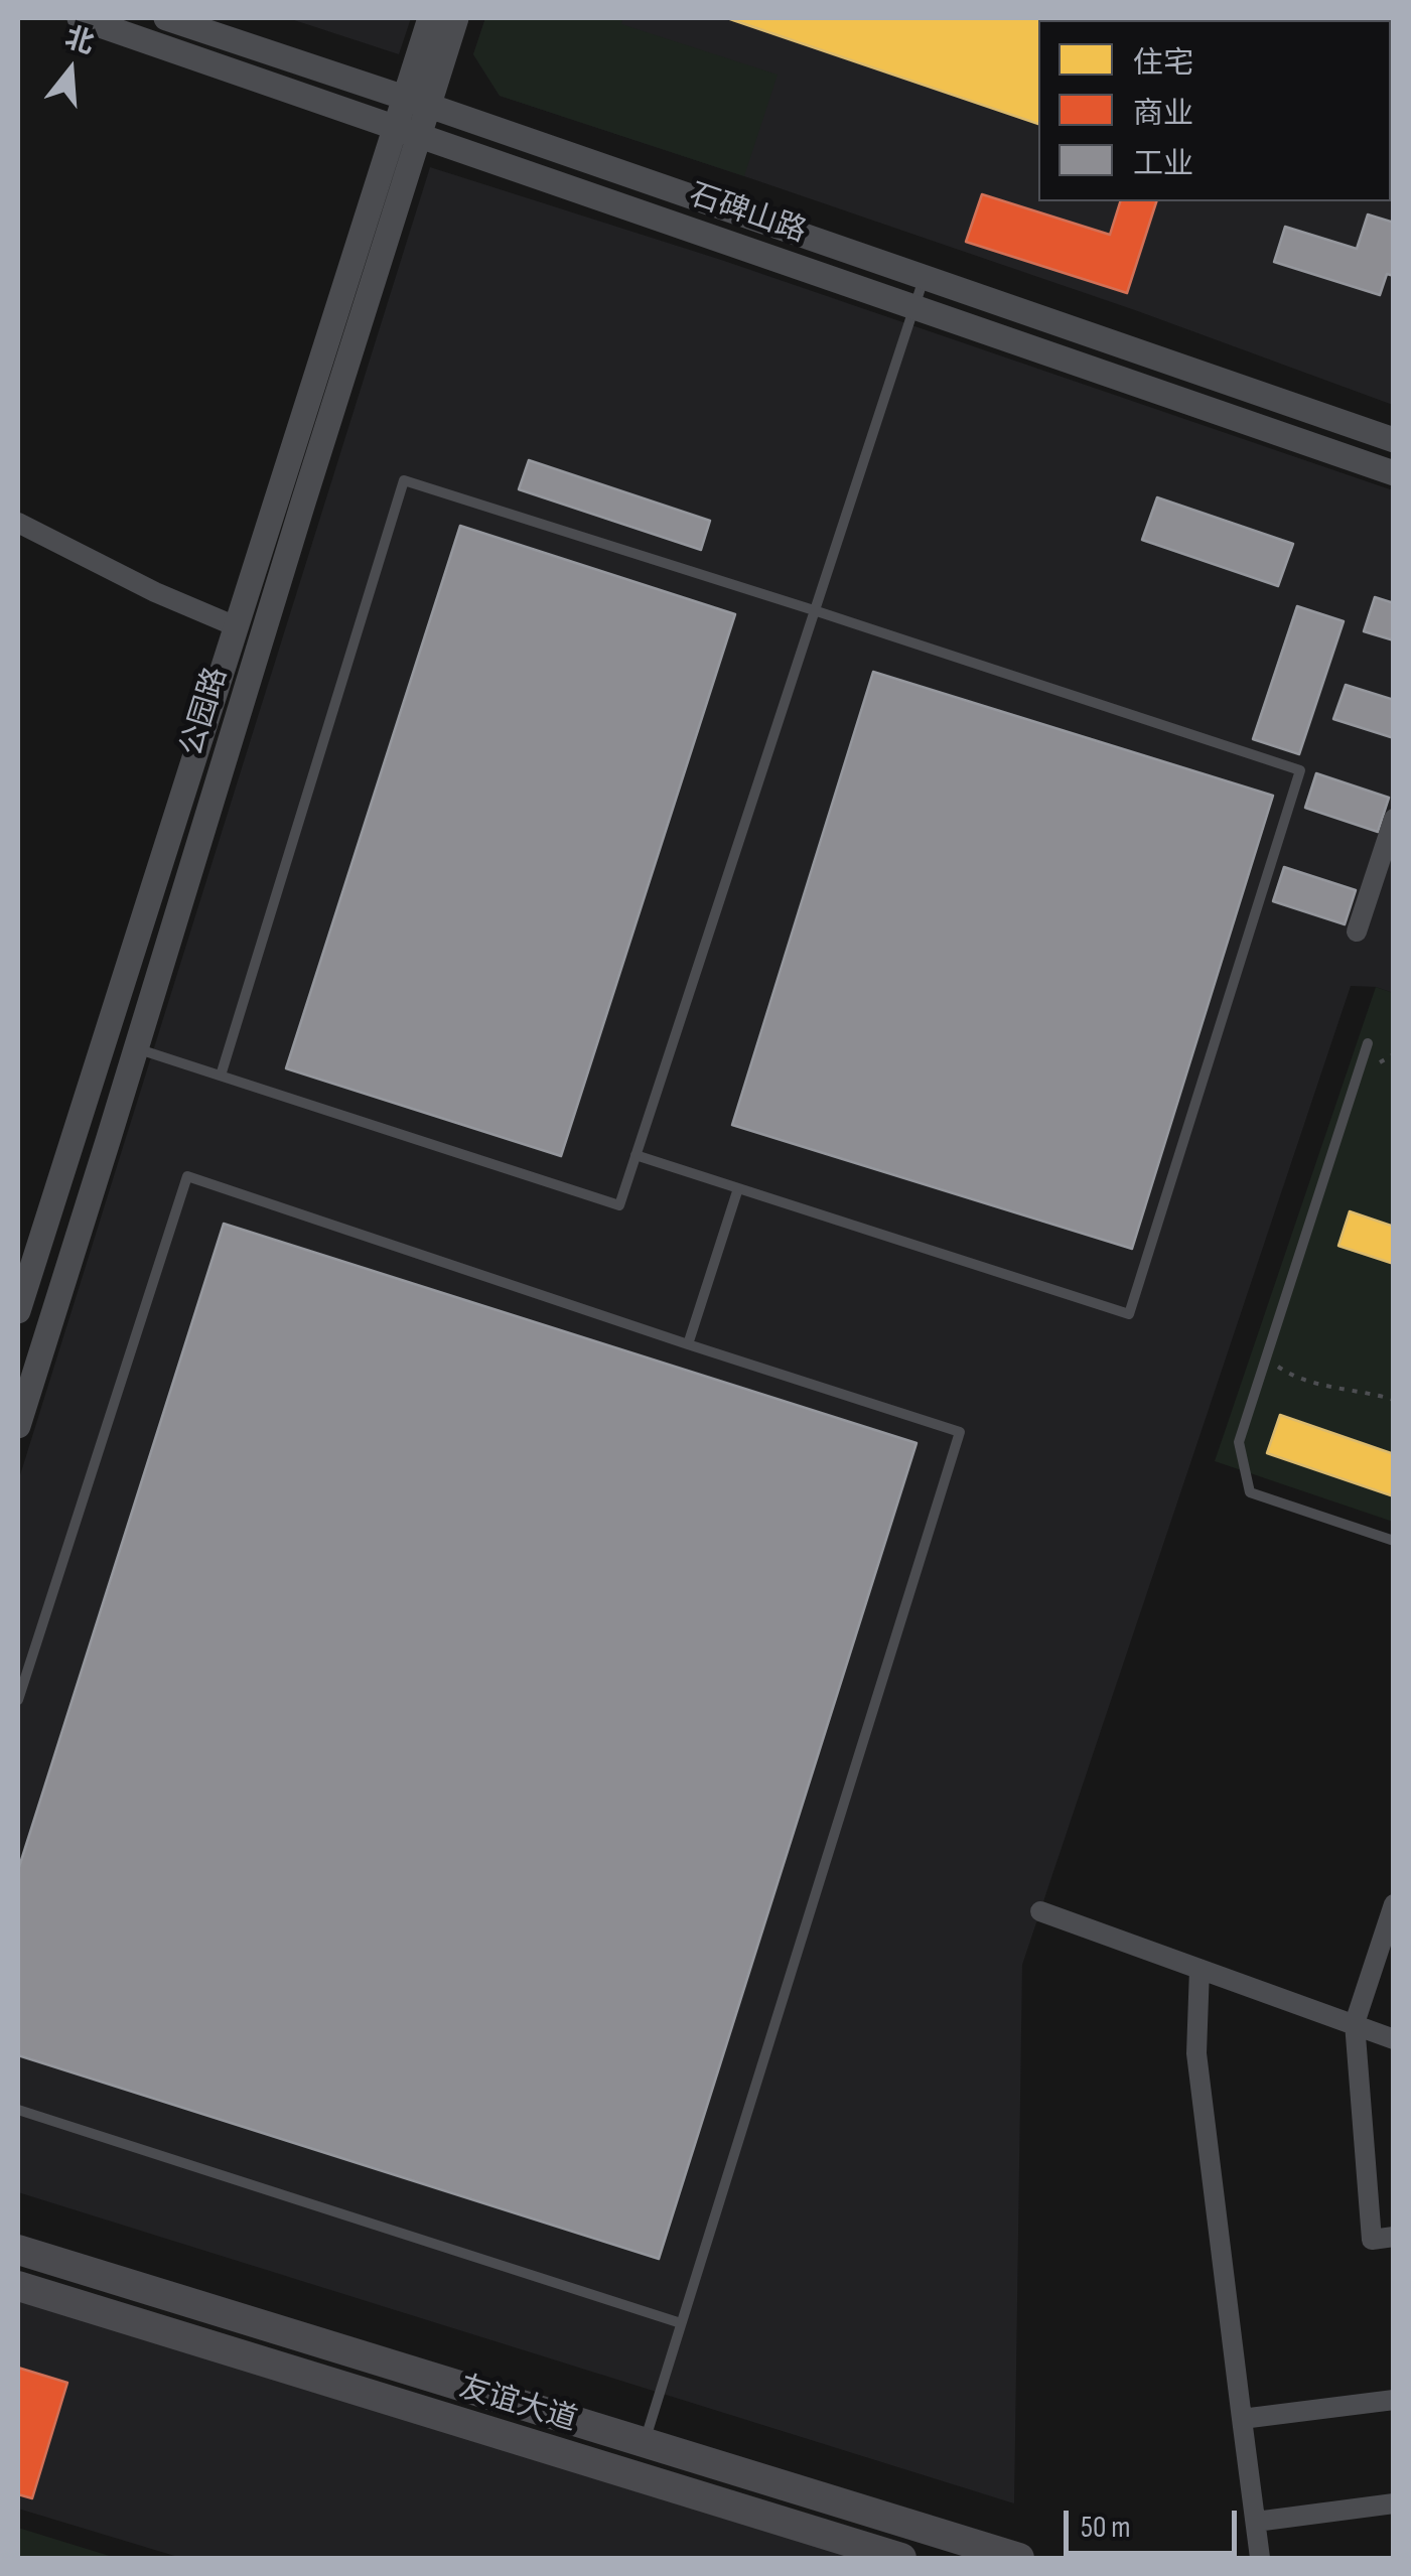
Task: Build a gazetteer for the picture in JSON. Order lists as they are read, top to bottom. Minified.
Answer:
{"streets":{"main road":["友谊大道"],"street":["石碑山路","公园路"]},"crossings":[["石碑山路","公园路"]],"legend":["住宅","商业","工业"],"scale_bar":"50 m","north":"top"}
